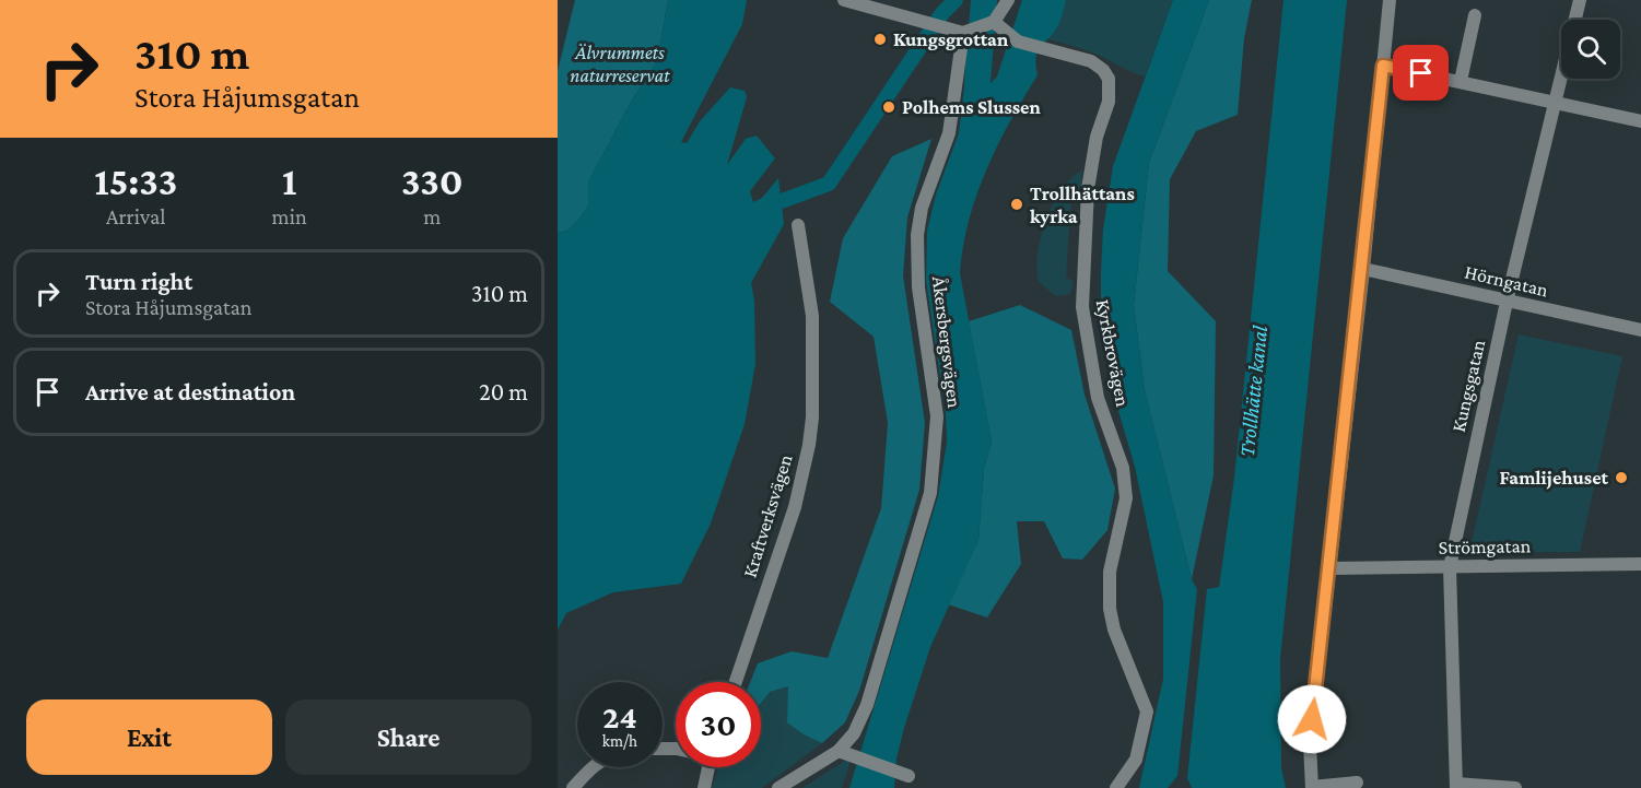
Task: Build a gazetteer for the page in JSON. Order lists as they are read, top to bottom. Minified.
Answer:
{"streets":{"street":["Hörngatan","Åkersbergsvägen","Kyrkbrovägen","Kungsgatan","Kraftverksvägen","Strömgatan"]},"crossings":[["Hörngatan","Kungsgatan"],["Kungsgatan","Strömgatan"]],"water":["Trollhätte kanal"],"parks":["Älvrummets naturreservat"],"places":["Kungsgrottan","Polhems Slussen","Trollhättans kyrka","Famlijehuset"],"page":{"turn":["310 m","Stora Håjumsgatan"],"eta":["15:33","Arrival","1","min","330","m"],"list":[{"name":"Turn right","note":"Stora Håjumsgatan","value":"310 m"},{"name":"Arrive at destination","value":"20 m"}],"speed":"24 km/h","limit":"30","buttons":["Exit","Share"]}}
